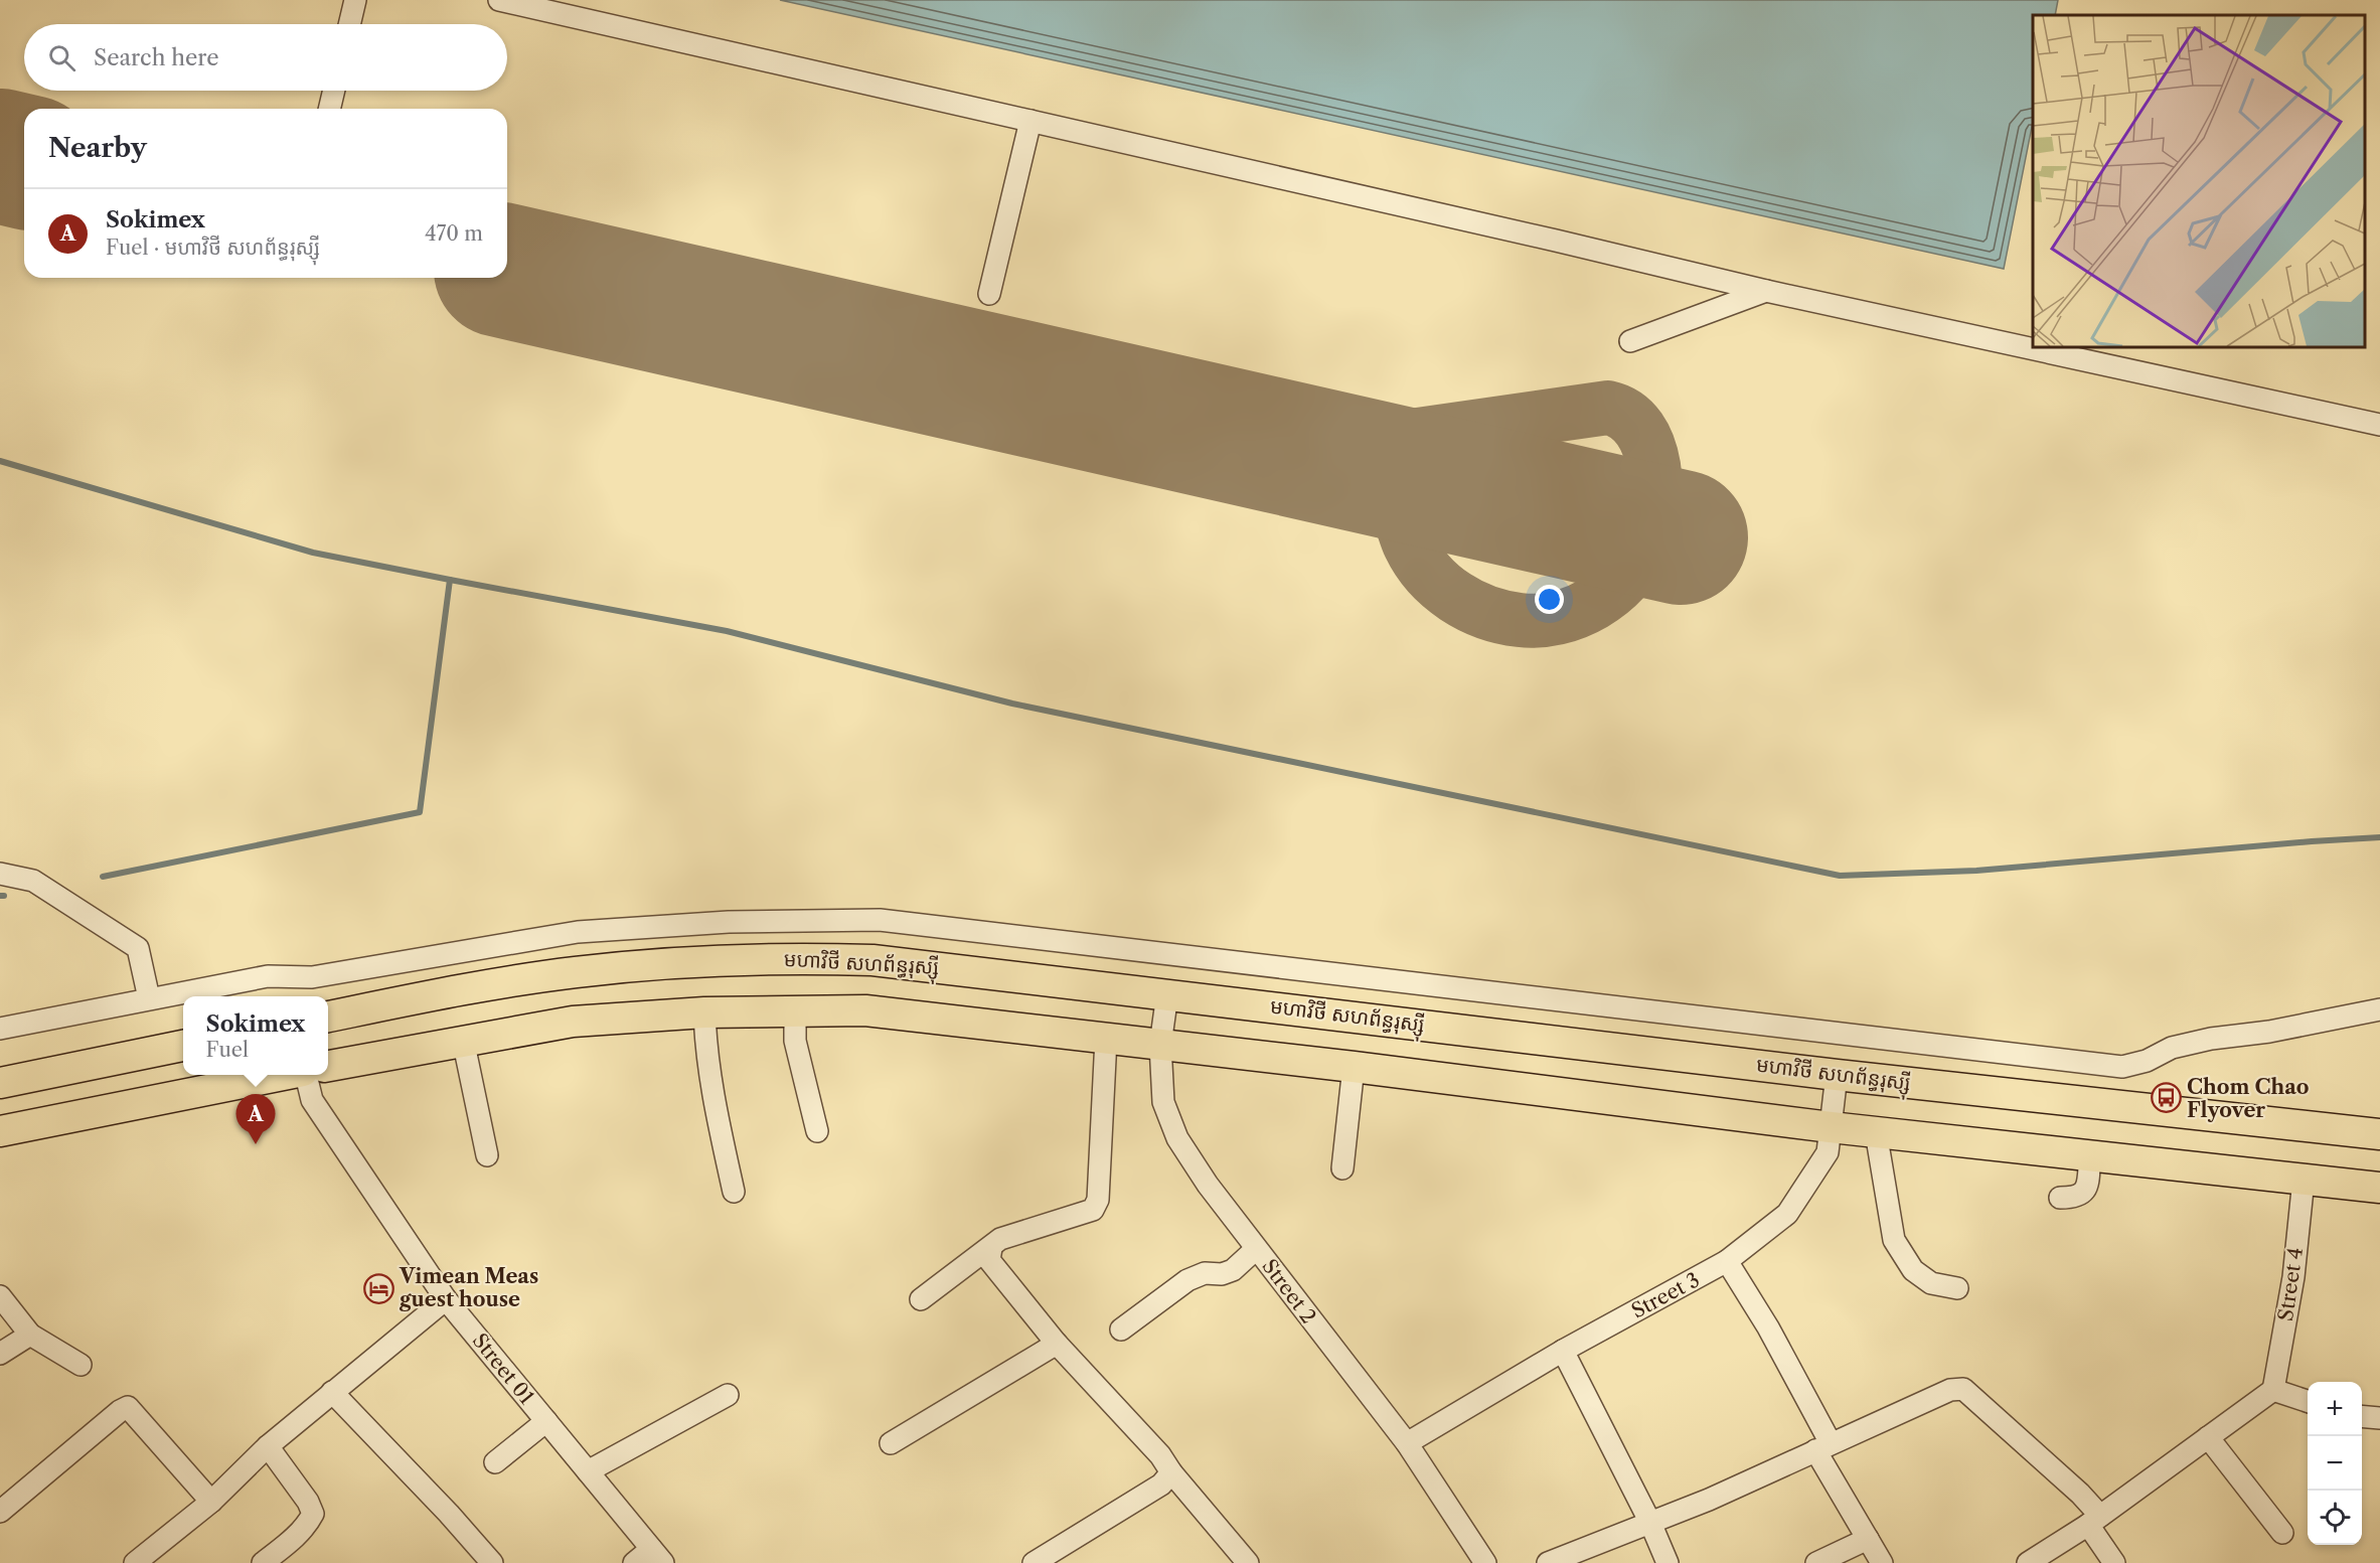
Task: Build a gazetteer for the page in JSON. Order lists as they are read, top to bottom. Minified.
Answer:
{"streets":{"highway":["មហាវិថី សហព័ន្ធរុស្ស៊ី"],"street":["Street 4","Street 2","Street 3","Street 01"]},"crossings":[["មហាវិថី សហព័ន្ធរុស្ស៊ី","Street 2"],["មហាវិថី សហព័ន្ធរុស្ស៊ី","Street 3"],["Street 2","Street 3"]],"places":{"bus stop":["Chom Chao Flyover"],"hotel":["Vimean Meas guest house"]},"page":{"search":"Search here","heading":"Nearby","list":[{"mark":"A","name":"Sokimex","note":"Fuel · មហាវិថី សហព័ន្ធរុស្ស៊ី","value":"470 m"}],"popup":["Sokimex","Fuel"],"pins":"A","map_buttons":["+","−"]}}
